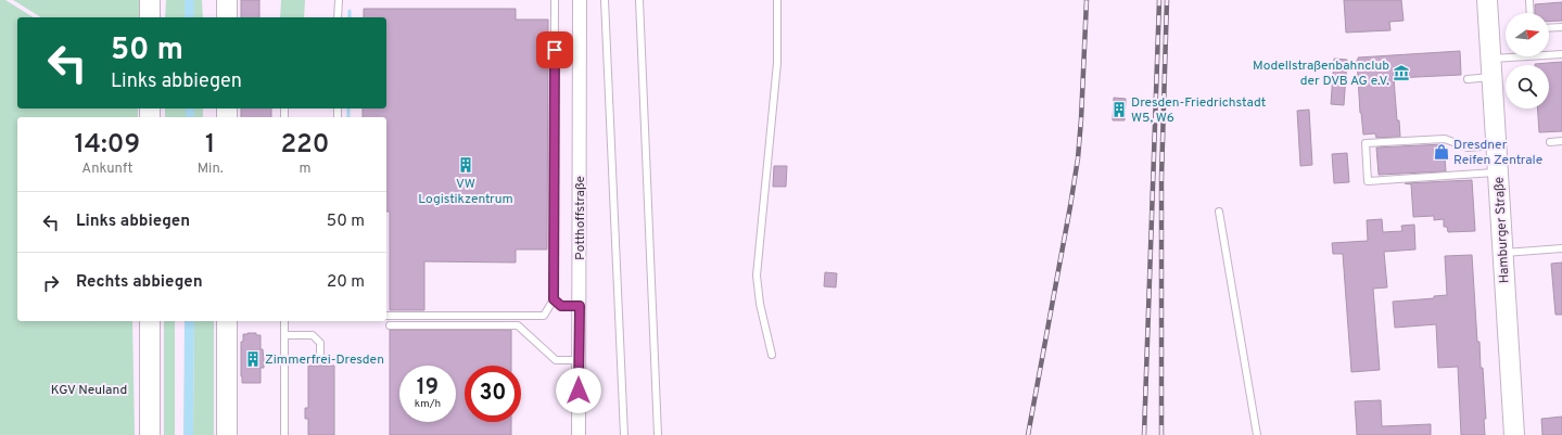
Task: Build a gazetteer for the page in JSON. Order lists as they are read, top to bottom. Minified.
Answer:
{"streets":{"main road":["Hamburger Straße"],"street":["Potthoffstraße"]},"parks":["KGV Neuland"],"places":{"museum":["Modellstraßenbahnclub der DVB AG e.V."],"building":["Dresden-Friedrichstadt W5, W6","VW Logistikzentrum","Zimmerfrei-Dresden"],"shop":["Dresdner Reifen Zentrale"]},"north":"right","page":{"turn":["50 m","Links abbiegen"],"eta":["14:09","Ankunft","1","Min.","220","m"],"list":[{"name":"Links abbiegen","value":"50 m"},{"name":"Rechts abbiegen","value":"20 m"}],"speed":"19 km/h","limit":"30"}}
